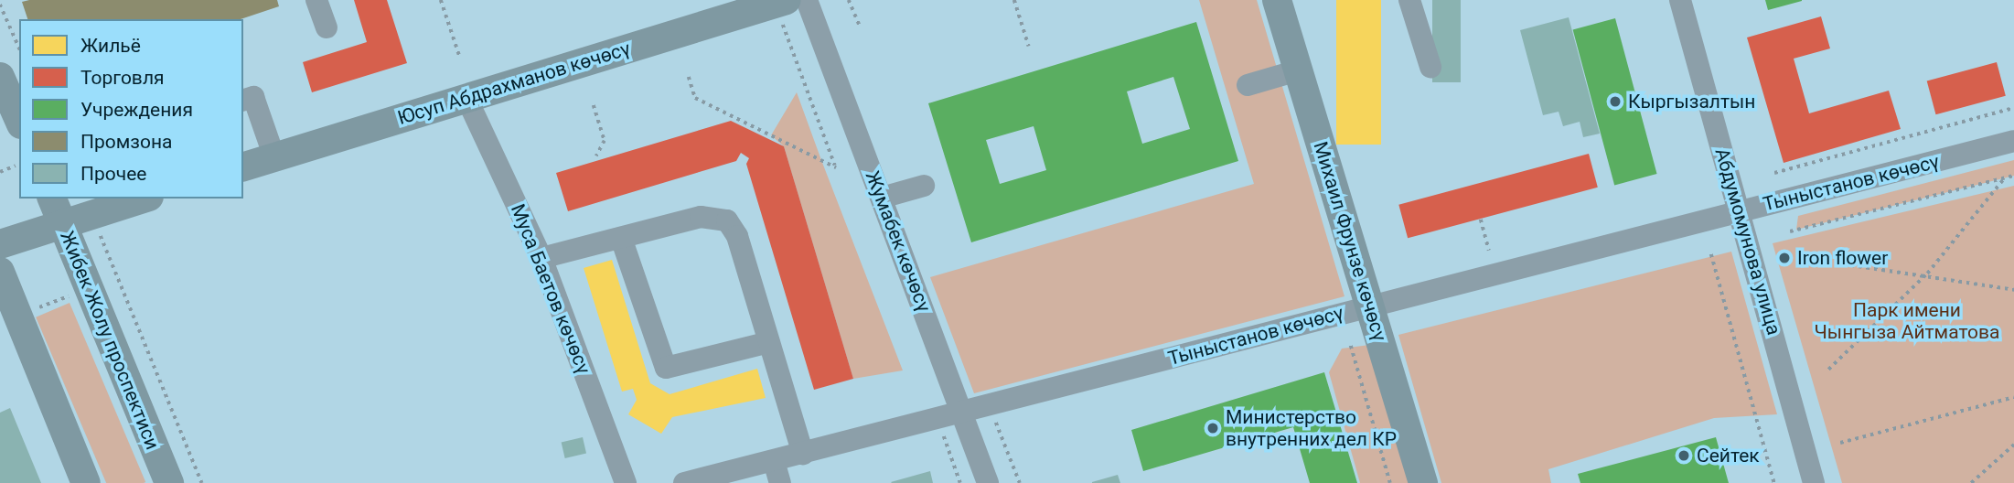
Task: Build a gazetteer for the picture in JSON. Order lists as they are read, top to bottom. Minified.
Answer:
{"streets":{"main road":["Юсуп Абдрахманов көчөсү","Михаил Фрунзе көчөсү","Жибек Жолу проспектиси"],"street":["Тыныстанов көчөсү","Жумабек көчөсү","Абдумомунова улица","Муса Баетов көчөсү"]},"crossings":[["Юсуп Абдрахманов көчөсү","Муса Баетов көчөсү"],["Тыныстанов көчөсү","Жумабек көчөсү"],["Тыныстанов көчөсү","Михаил Фрунзе көчөсү"],["Тыныстанов көчөсү","Абдумомунова улица"]],"parks":["Парк имени Чынгыза Айтматова"],"places":["Кыргызалтын","Iron flower","Министерство внутренних дел КР","Сейтек"],"legend":["Жильё","Торговля","Учреждения","Промзона","Прочее"]}
